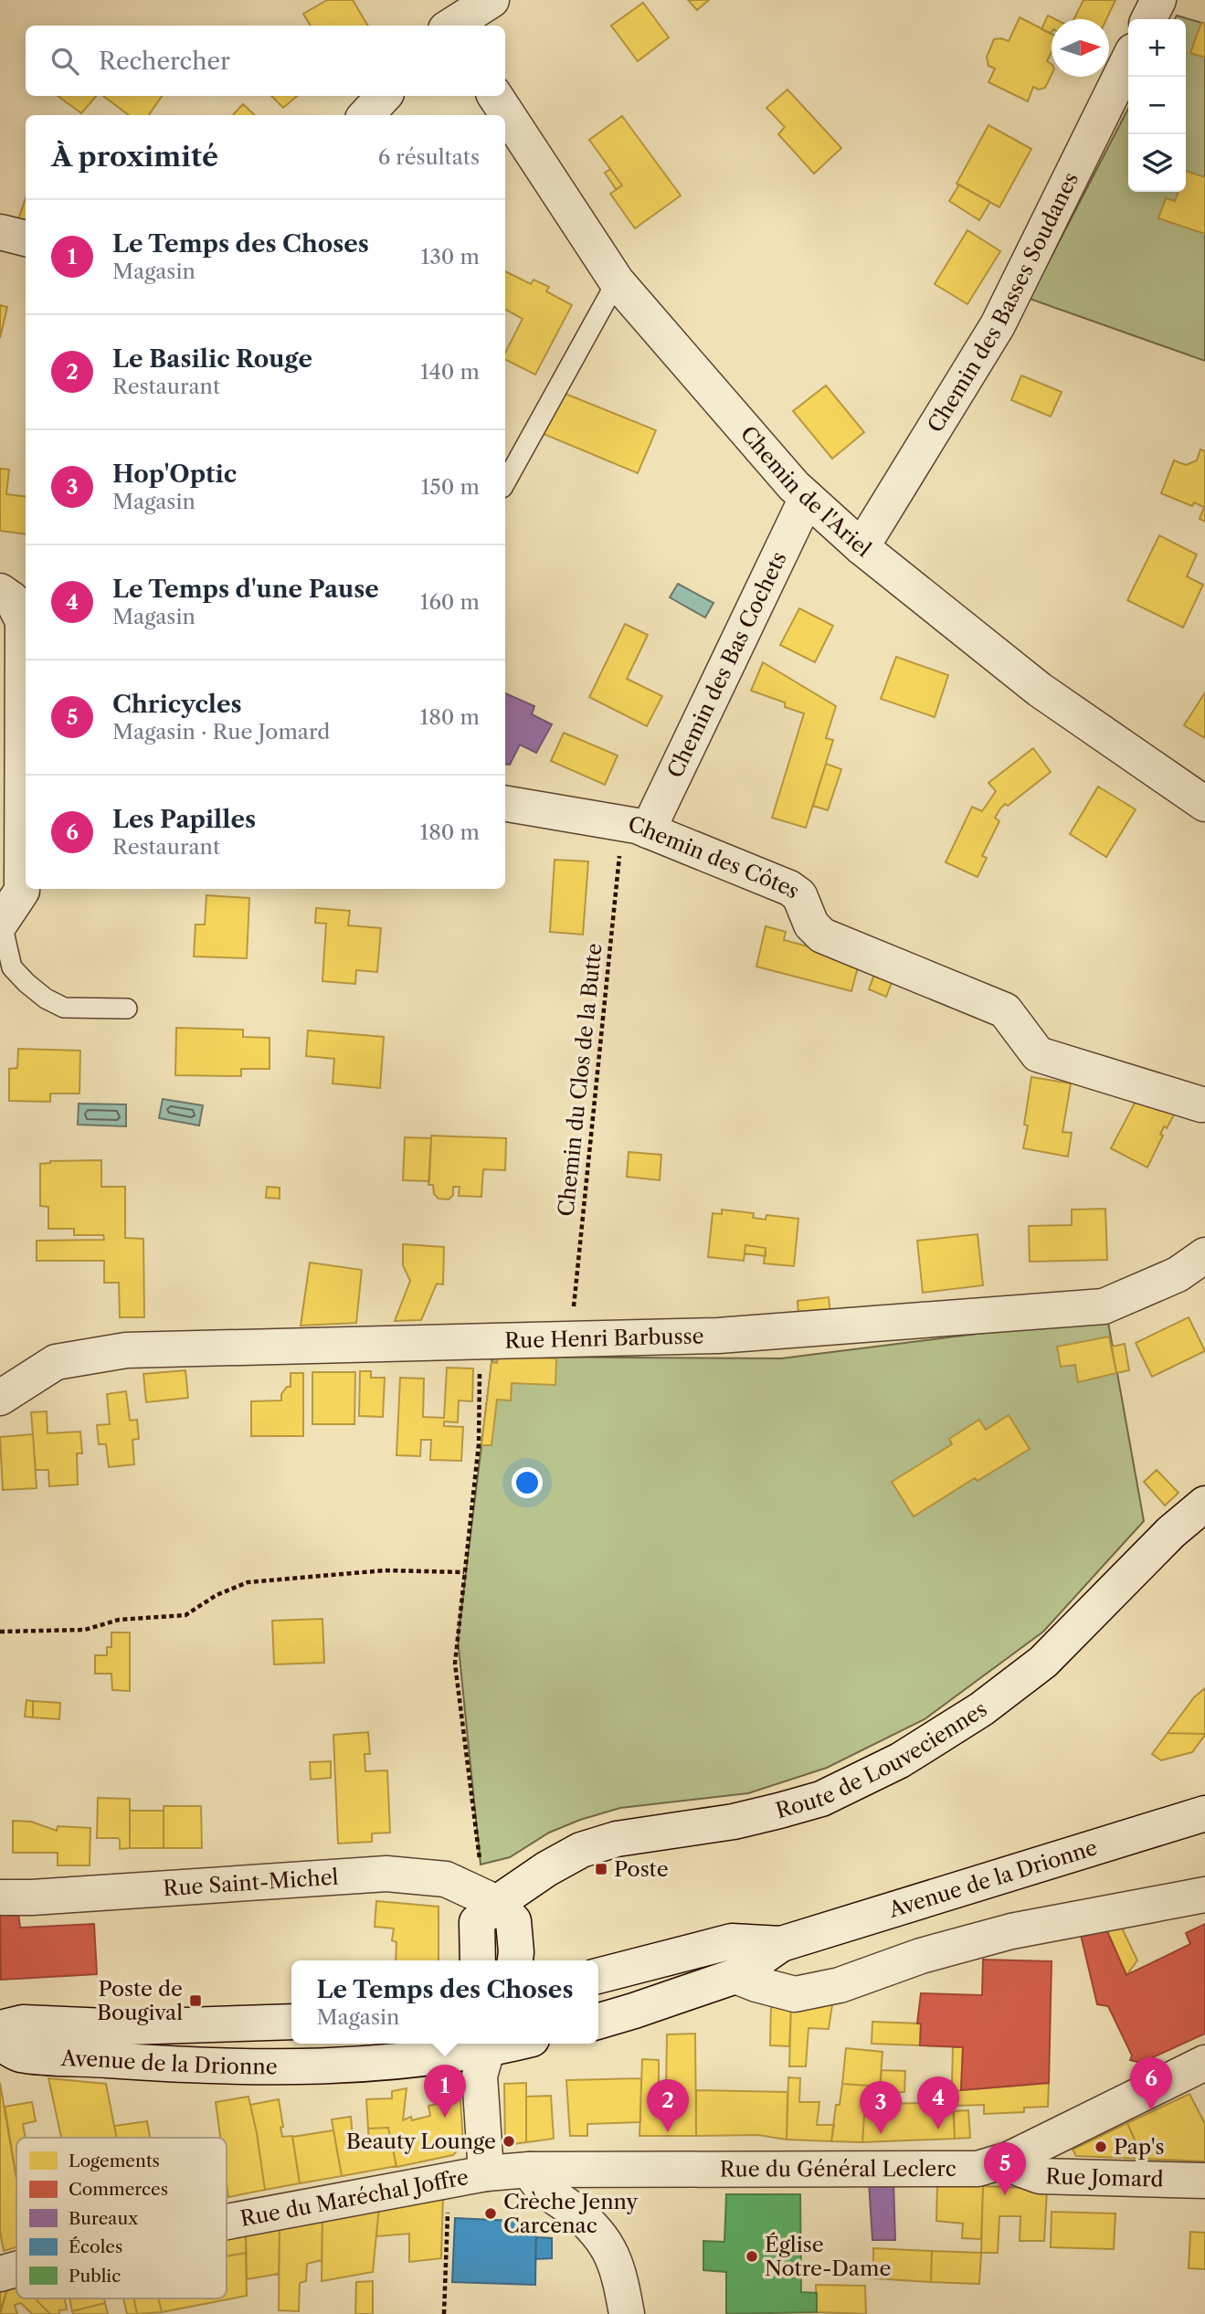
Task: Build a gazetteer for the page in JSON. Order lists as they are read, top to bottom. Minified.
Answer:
{"streets":{"street":["Chemin des Basses Soudanes","Chemin de l'Ariel","Chemin des Bas Cochets","Chemin des Côtes","Rue Henri Barbusse","Route de Louveciennes","Avenue de la Drionne","Rue Saint-Michel","Rue du Général Leclerc","Rue Jomard","Rue du Maréchal Joffre"],"path":["Chemin du Clos de la Butte"]},"crossings":[["Chemin des Basses Soudanes","Chemin de l'Ariel"],["Chemin de l'Ariel","Chemin des Bas Cochets"],["Chemin des Bas Cochets","Chemin des Côtes"],["Chemin des Bas Cochets","Chemin du Clos de la Butte"],["Chemin des Côtes","Chemin du Clos de la Butte"],["Chemin du Clos de la Butte","Rue Henri Barbusse"],["Route de Louveciennes","Rue Saint-Michel"],["Rue du Général Leclerc","Rue Jomard"],["Rue du Général Leclerc","Rue du Maréchal Joffre"]],"places":{"transit":["Poste","Poste de Bougival"],"other":["Beauty Lounge","Pap's","Crèche Jenny Carcenac","Église Notre-Dame"]},"legend":["Logements","Commerces","Bureaux","Écoles","Public"],"north":"right","page":{"map_buttons":["+","−"],"search":"Rechercher","heading":["À proximité","6 résultats"],"list":[{"mark":"1","name":"Le Temps des Choses","note":"Magasin","value":"130 m"},{"mark":"2","name":"Le Basilic Rouge","note":"Restaurant","value":"140 m"},{"mark":"3","name":"Hop'Optic","note":"Magasin","value":"150 m"},{"mark":"4","name":"Le Temps d'une Pause","note":"Magasin","value":"160 m"},{"mark":"5","name":"Chricycles","note":"Magasin · Rue Jomard","value":"180 m"},{"mark":"6","name":"Les Papilles","note":"Restaurant","value":"180 m"}],"popup":["Le Temps des Choses","Magasin"],"pins":["6","1","4","2","3","5"]}}
